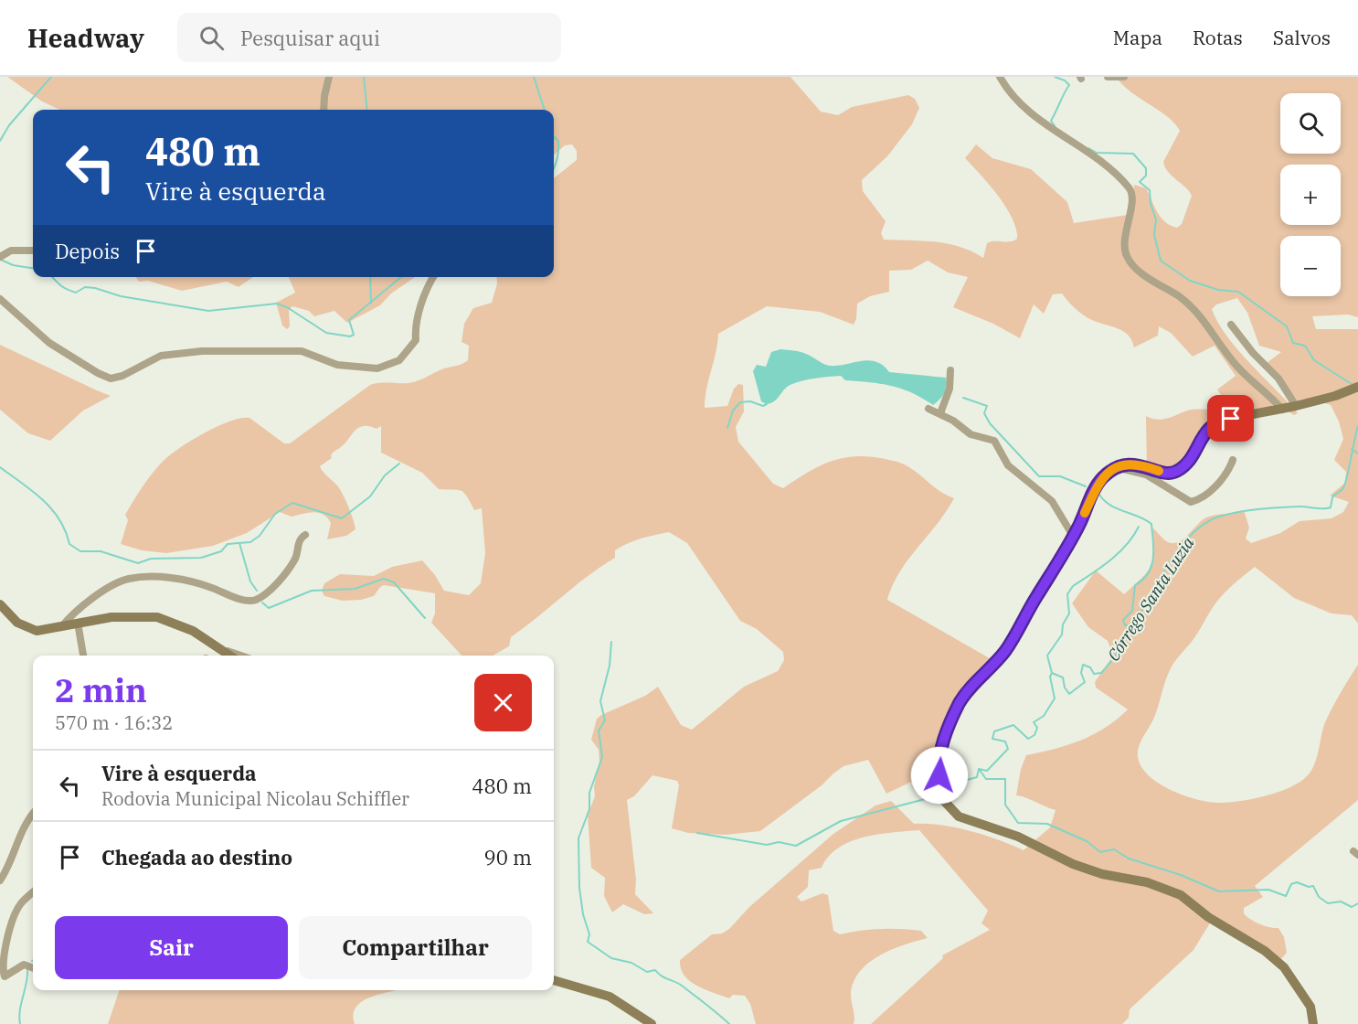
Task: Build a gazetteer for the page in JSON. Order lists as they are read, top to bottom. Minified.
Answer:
{"water":["Córrego Santa Luzia"],"page":{"header":"Headway","search":"Pesquisar aqui","nav":["Mapa","Rotas","Salvos"],"map_buttons":["+","−"],"turn":["480 m","Vire à esquerda"],"then":"Depois","heading":["2 min","570 m · 16:32"],"list":[{"name":"Vire à esquerda","note":"Rodovia Municipal Nicolau Schiffler","value":"480 m"},{"name":"Chegada ao destino","value":"90 m"}],"buttons":["Sair","Compartilhar"]}}
